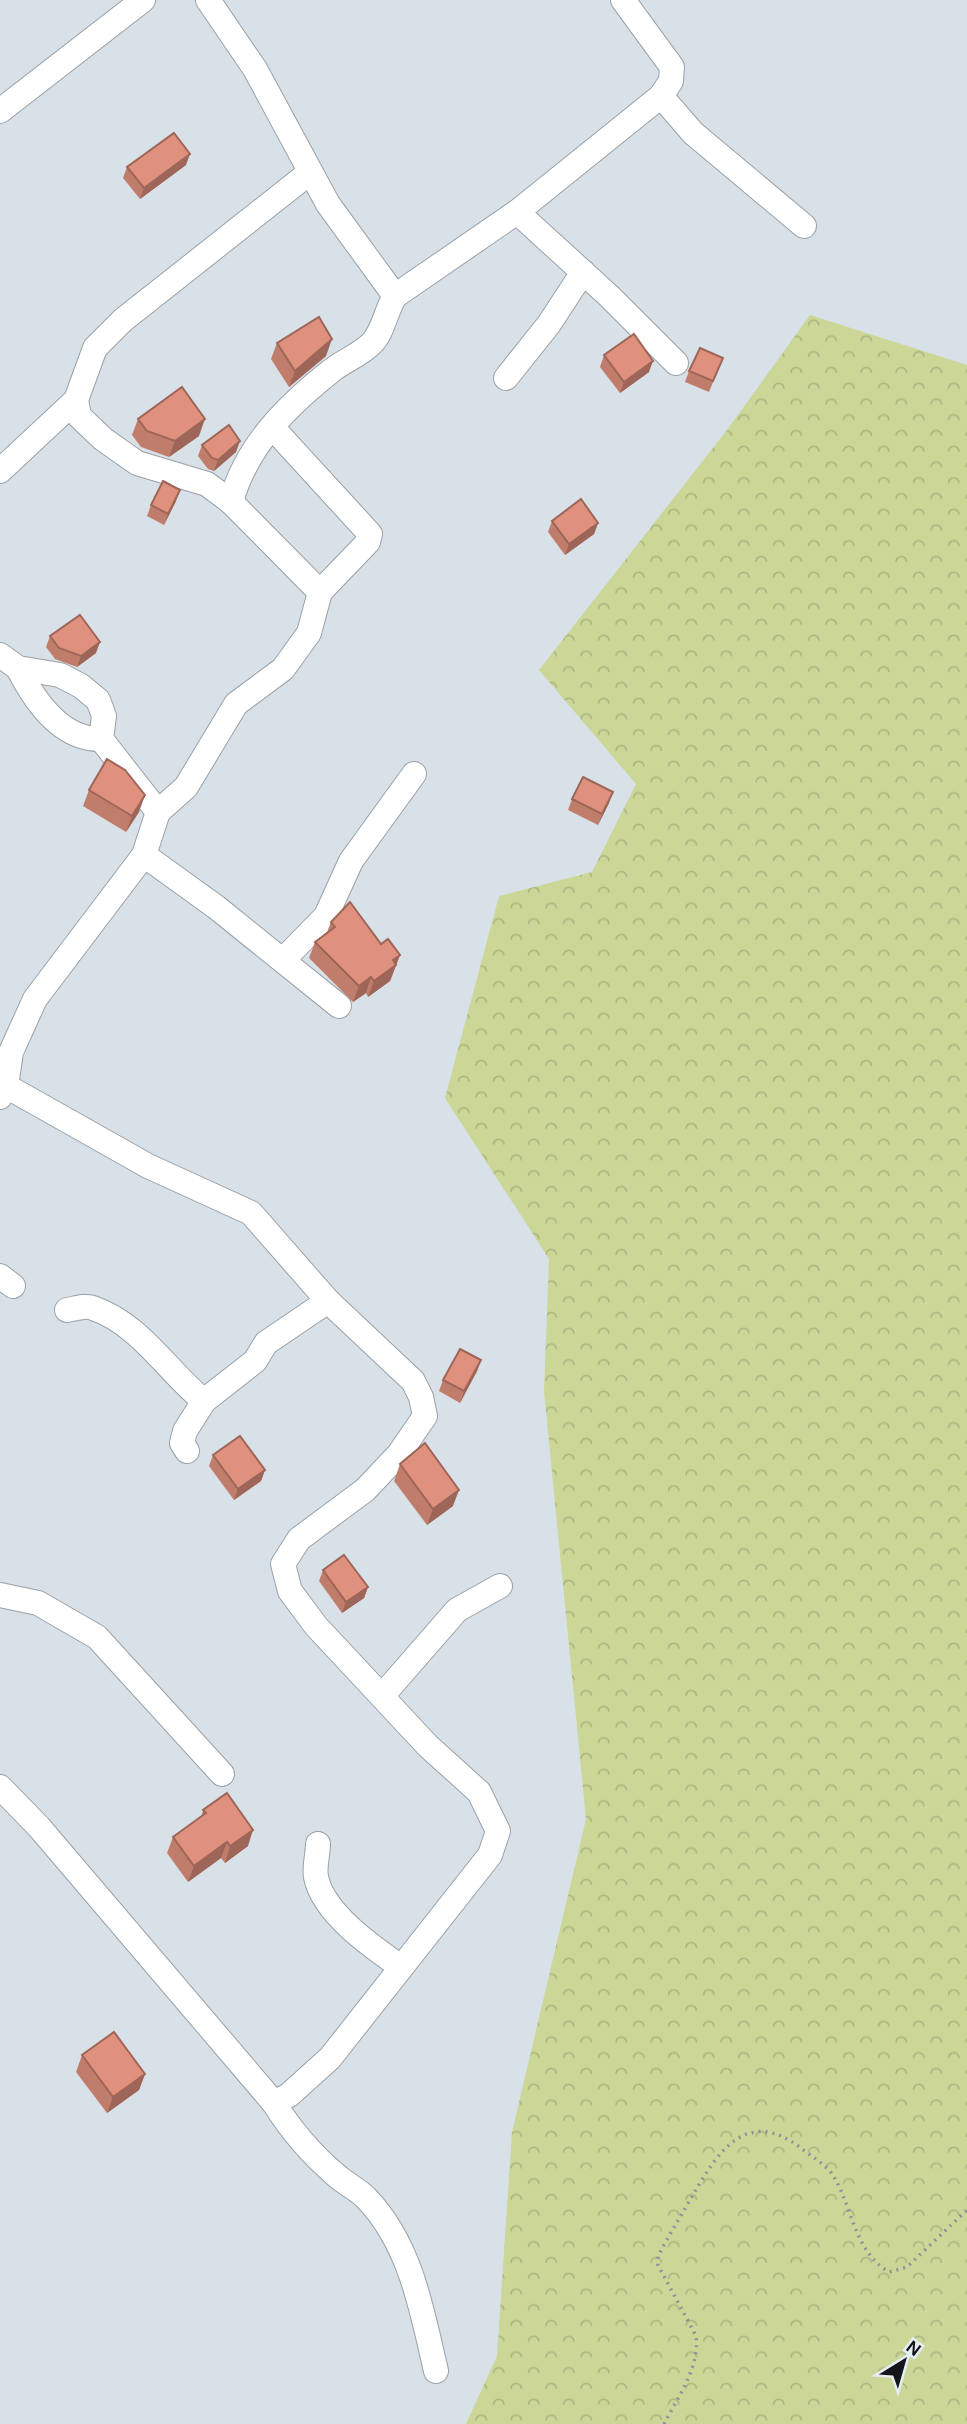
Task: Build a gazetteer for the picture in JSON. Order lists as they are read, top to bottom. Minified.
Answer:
{"north":"top right"}
